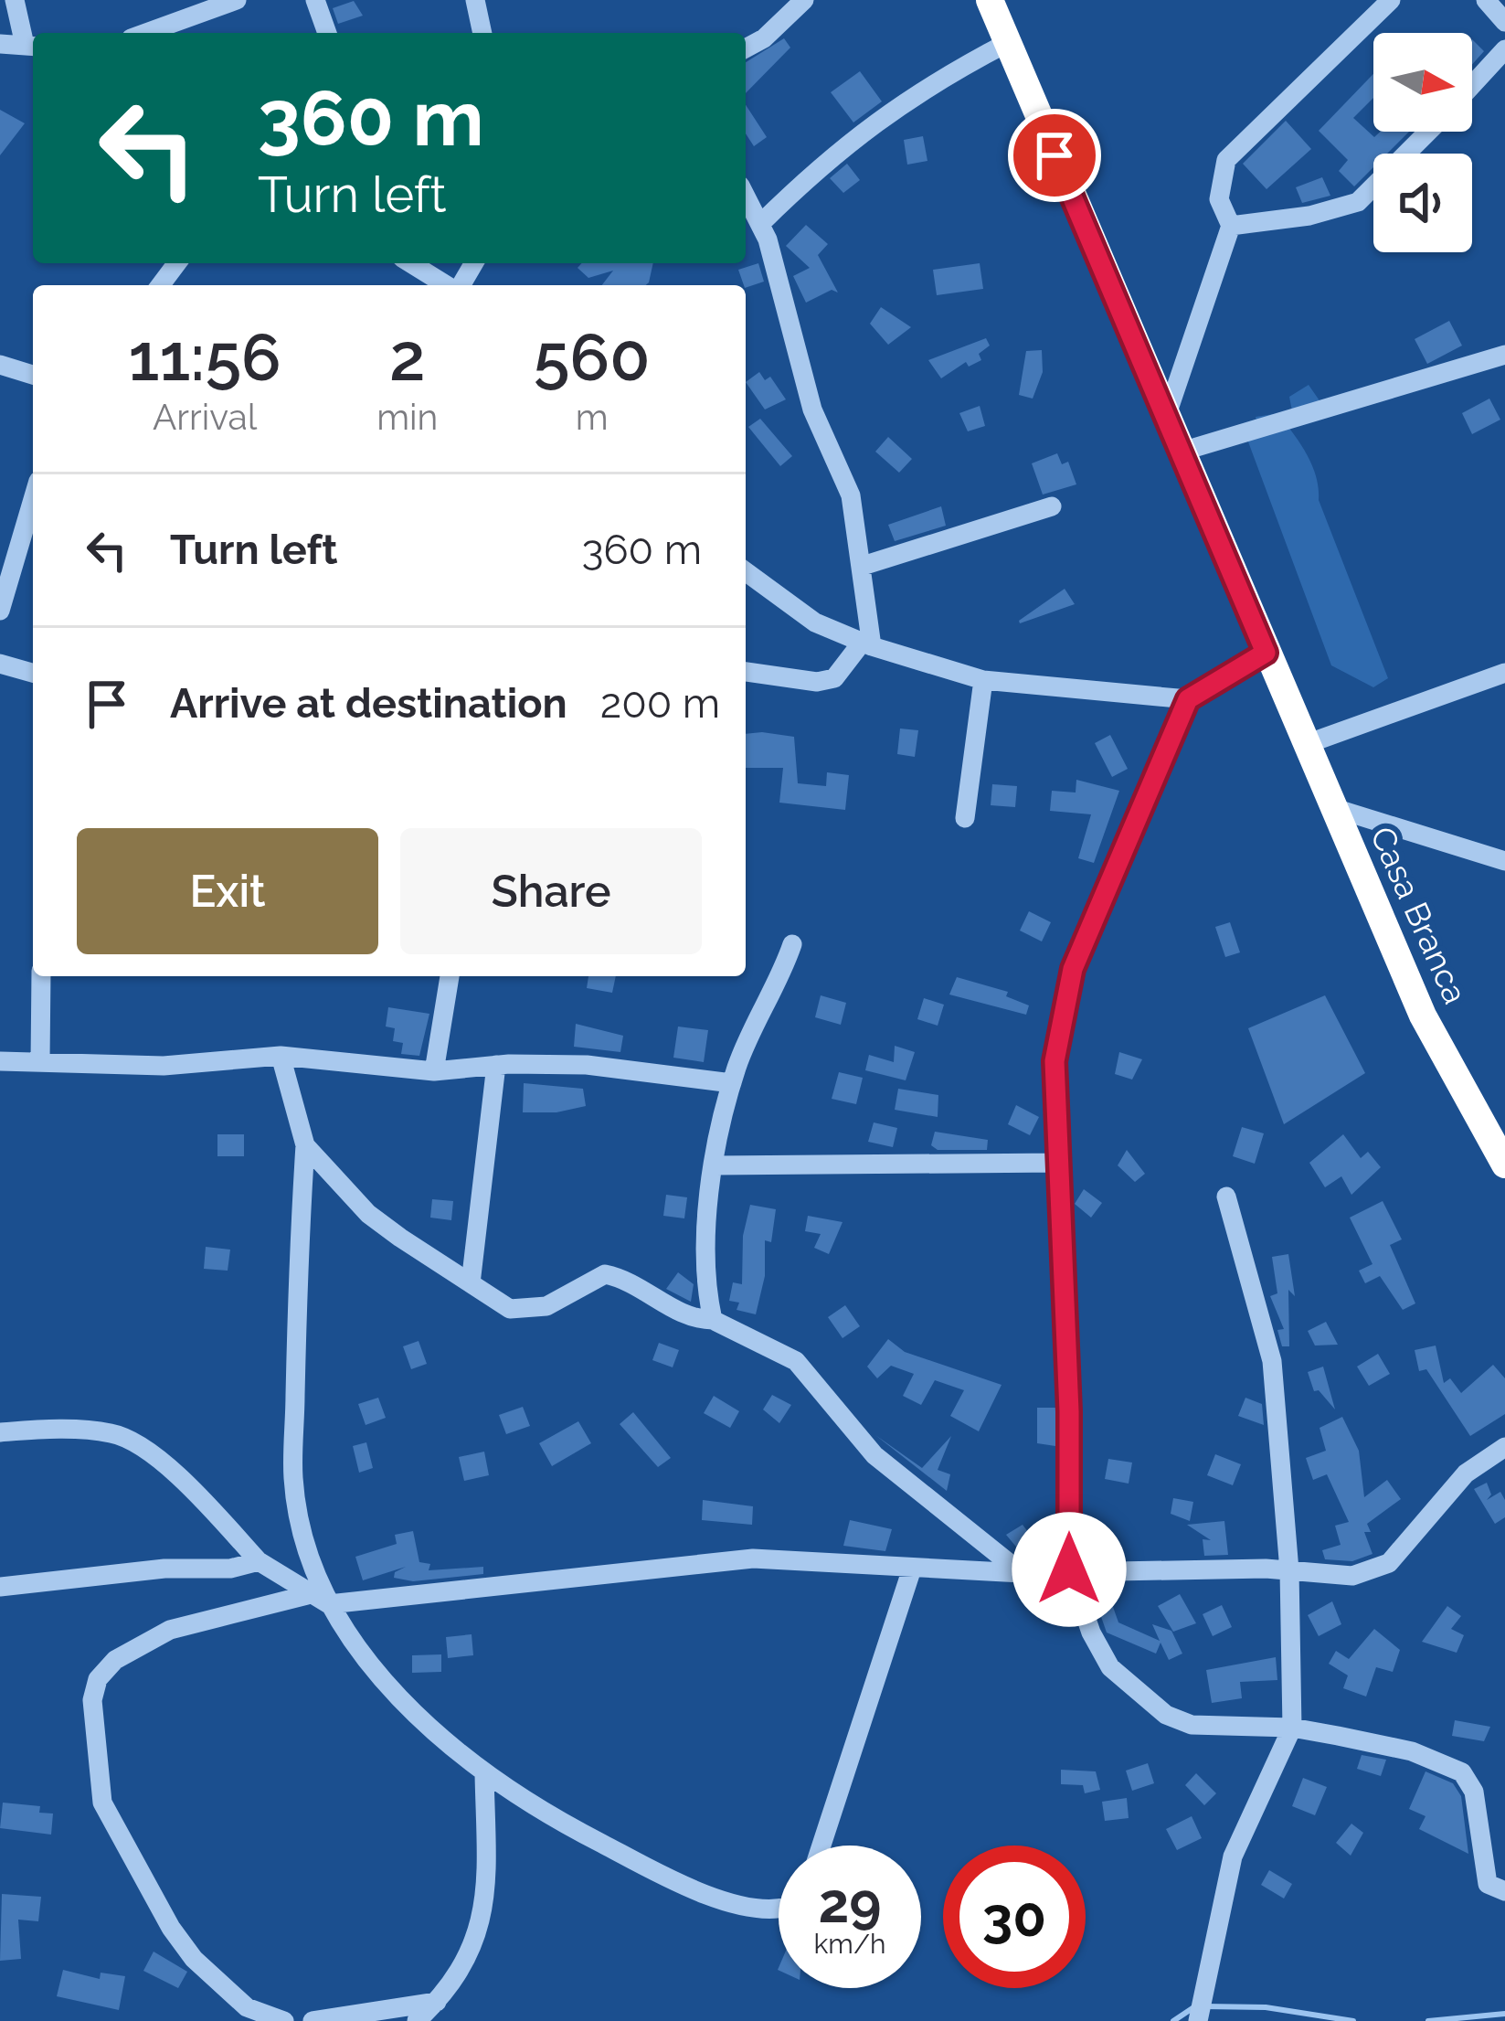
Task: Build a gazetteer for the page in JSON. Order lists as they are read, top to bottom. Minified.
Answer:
{"streets":{"highway":["Casa Branca"]},"north":"right","page":{"turn":["360 m","Turn left"],"eta":["11:56","Arrival","2","min","560","m"],"list":[{"name":"Turn left","value":"360 m"},{"name":"Arrive at destination","value":"200 m"}],"buttons":["Exit","Share"],"speed":"29 km/h","limit":"30"}}
